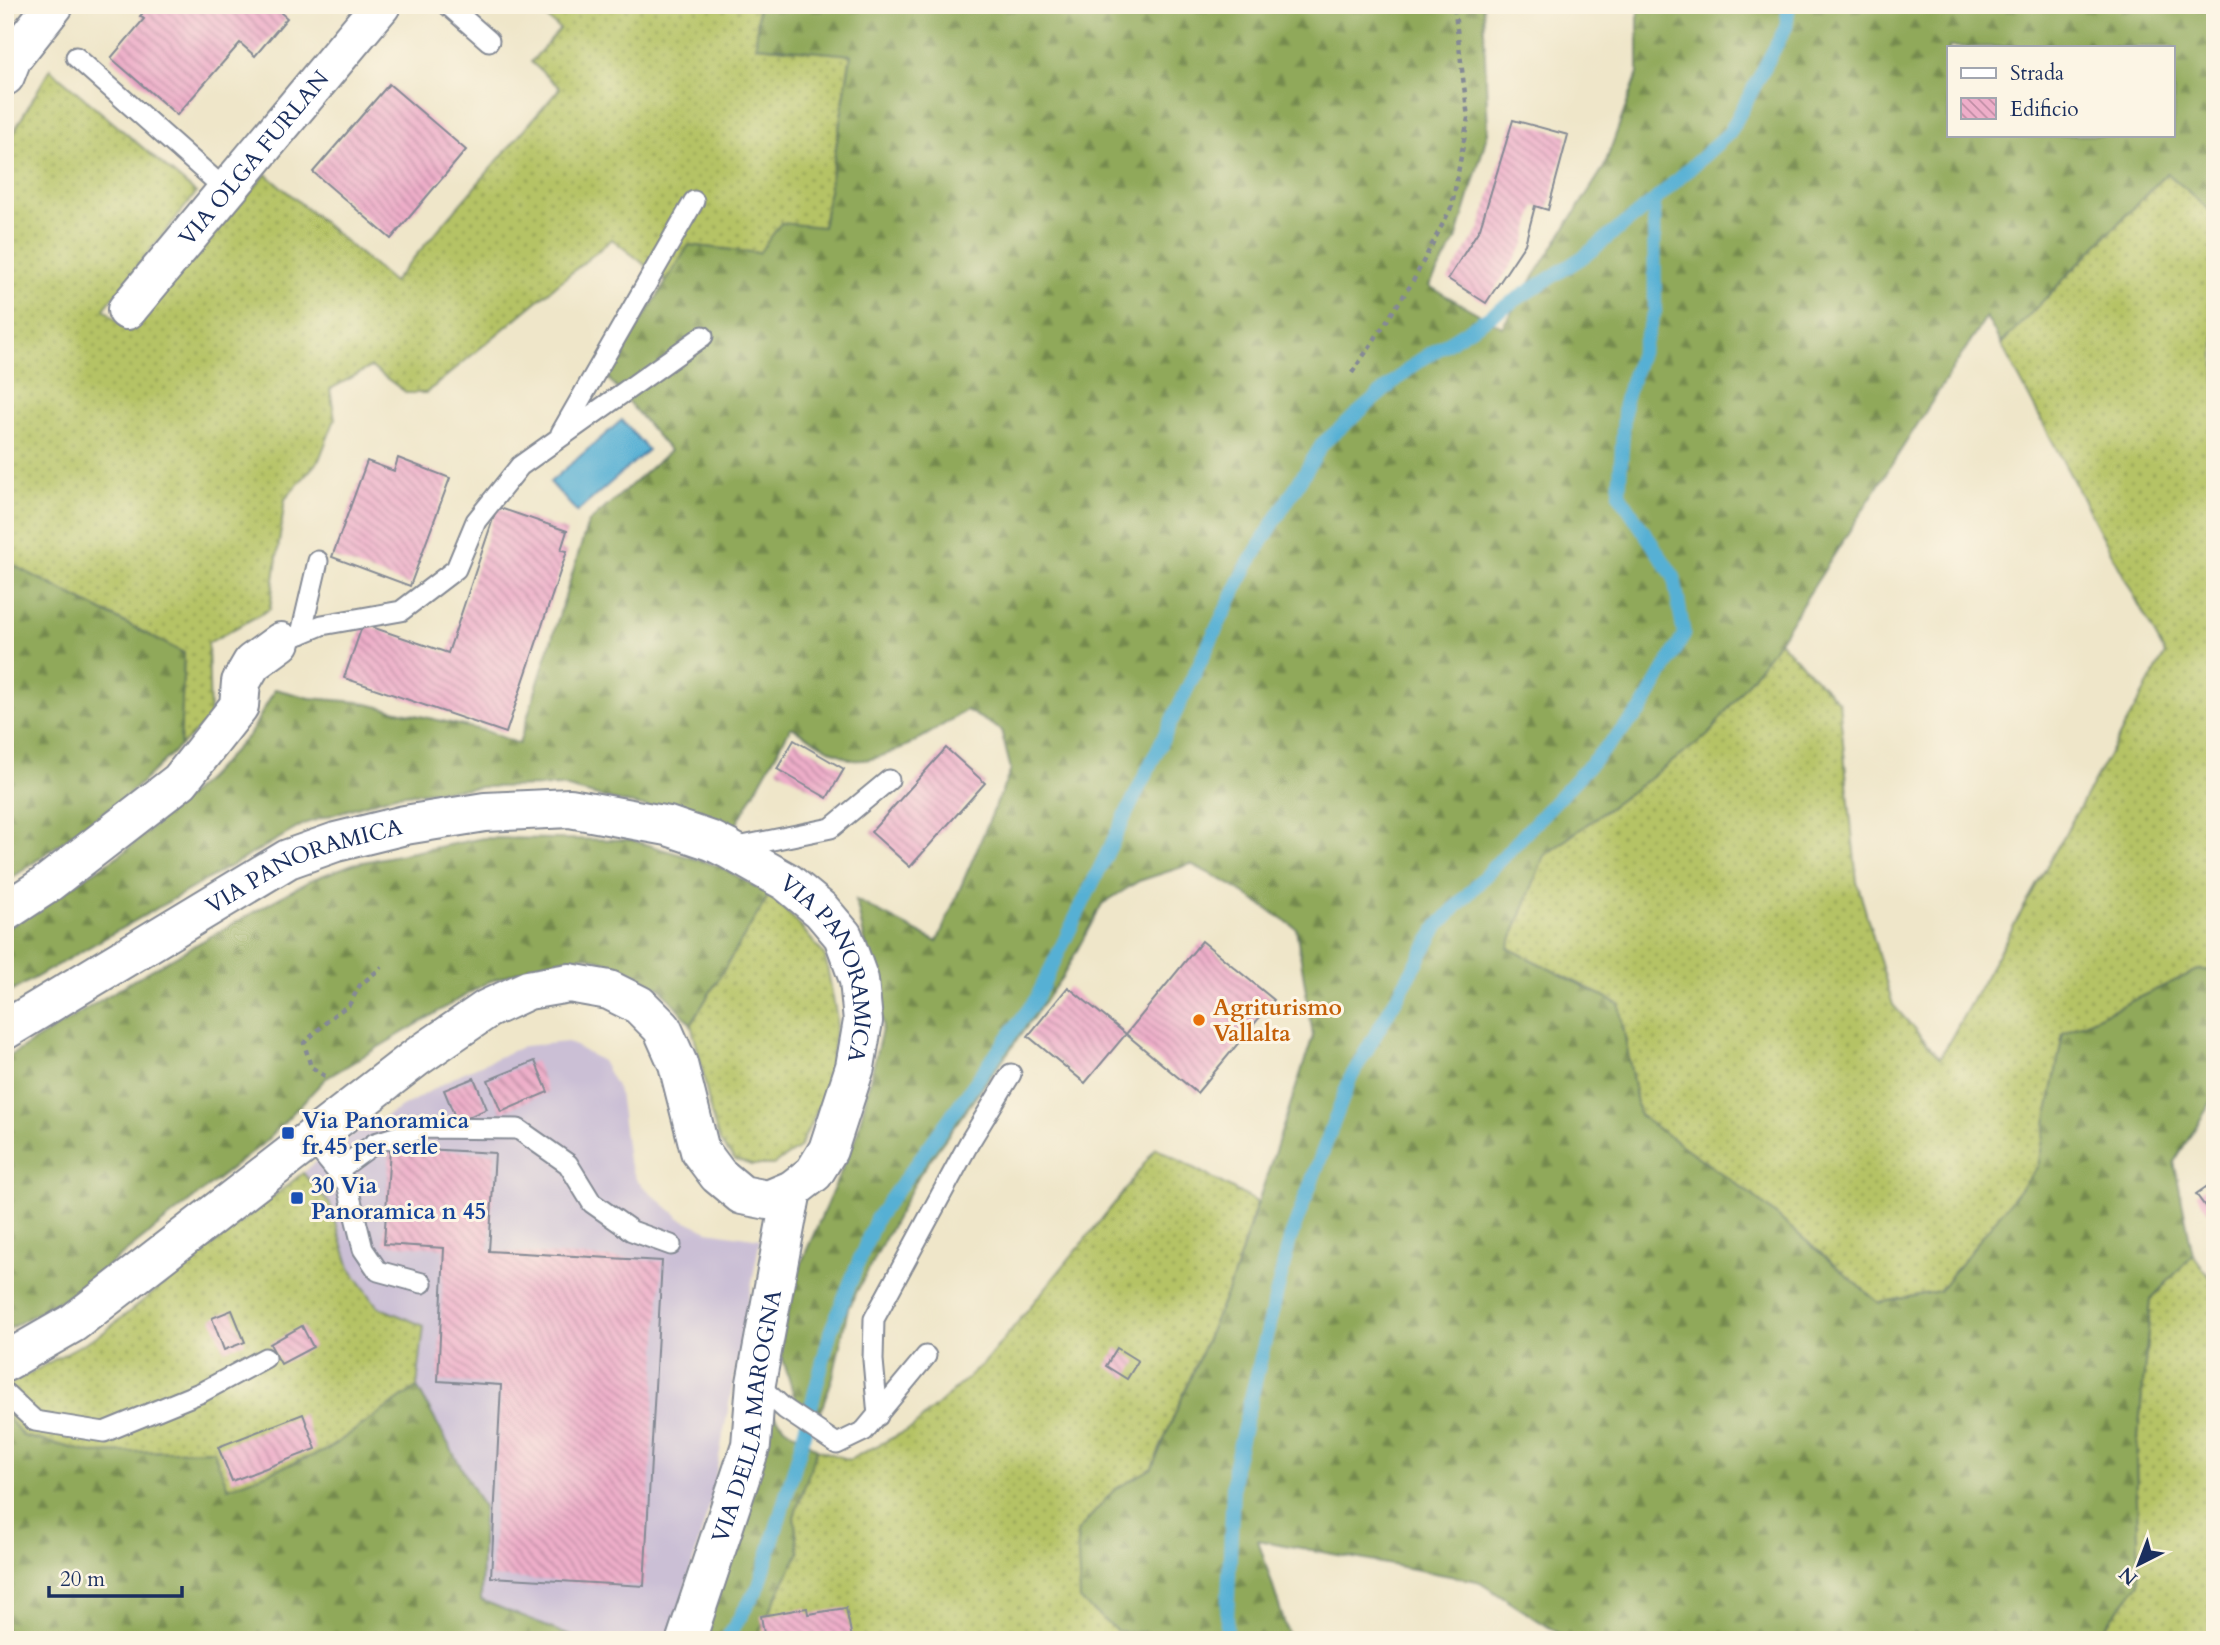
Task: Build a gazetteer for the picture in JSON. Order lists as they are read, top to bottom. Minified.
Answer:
{"streets":{"street":["VIA OLGA FURLAN","VIA PANORAMICA","VIA DELLA MAROGNA"]},"crossings":[["VIA PANORAMICA","VIA DELLA MAROGNA"]],"places":{"other":["Agriturismo Vallalta"],"transit":["Via Panoramica fr.45 per serle","30 Via Panoramica n 45"]},"legend":["Strada","Edificio"],"scale_bar":"20 m","north":"bottom left"}
